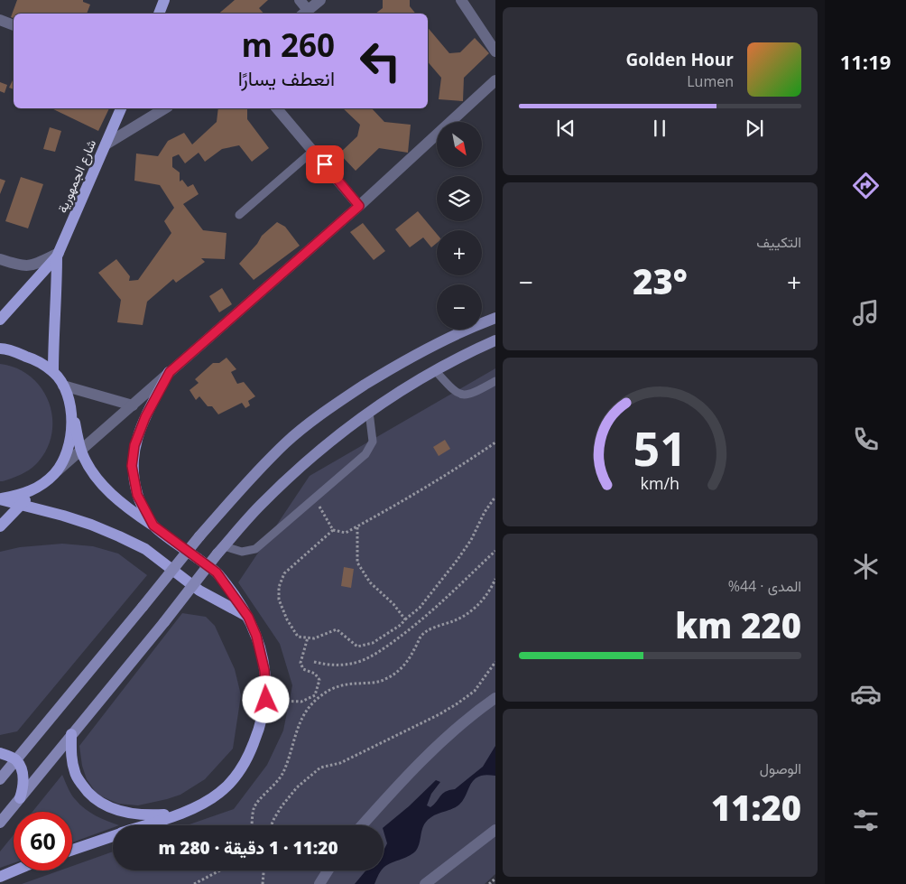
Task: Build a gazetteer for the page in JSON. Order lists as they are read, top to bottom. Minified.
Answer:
{"streets":{"main road":["شارع الجمهورية"]},"north":"bottom right","page":{"tabs":"11:19","turn":["260 m","انعطف يسارًا"],"song":["Golden Hour","Lumen"],"map_buttons":["+","−"],"tile":["التكييف",["المدى · 44%","220 km"],["الوصول","11:20"]],"heat":["−","23°","+"],"limit":"60","trip":"11:20 · 1 دقيقة · 280 m","gauge":["51","km/h"]}}
